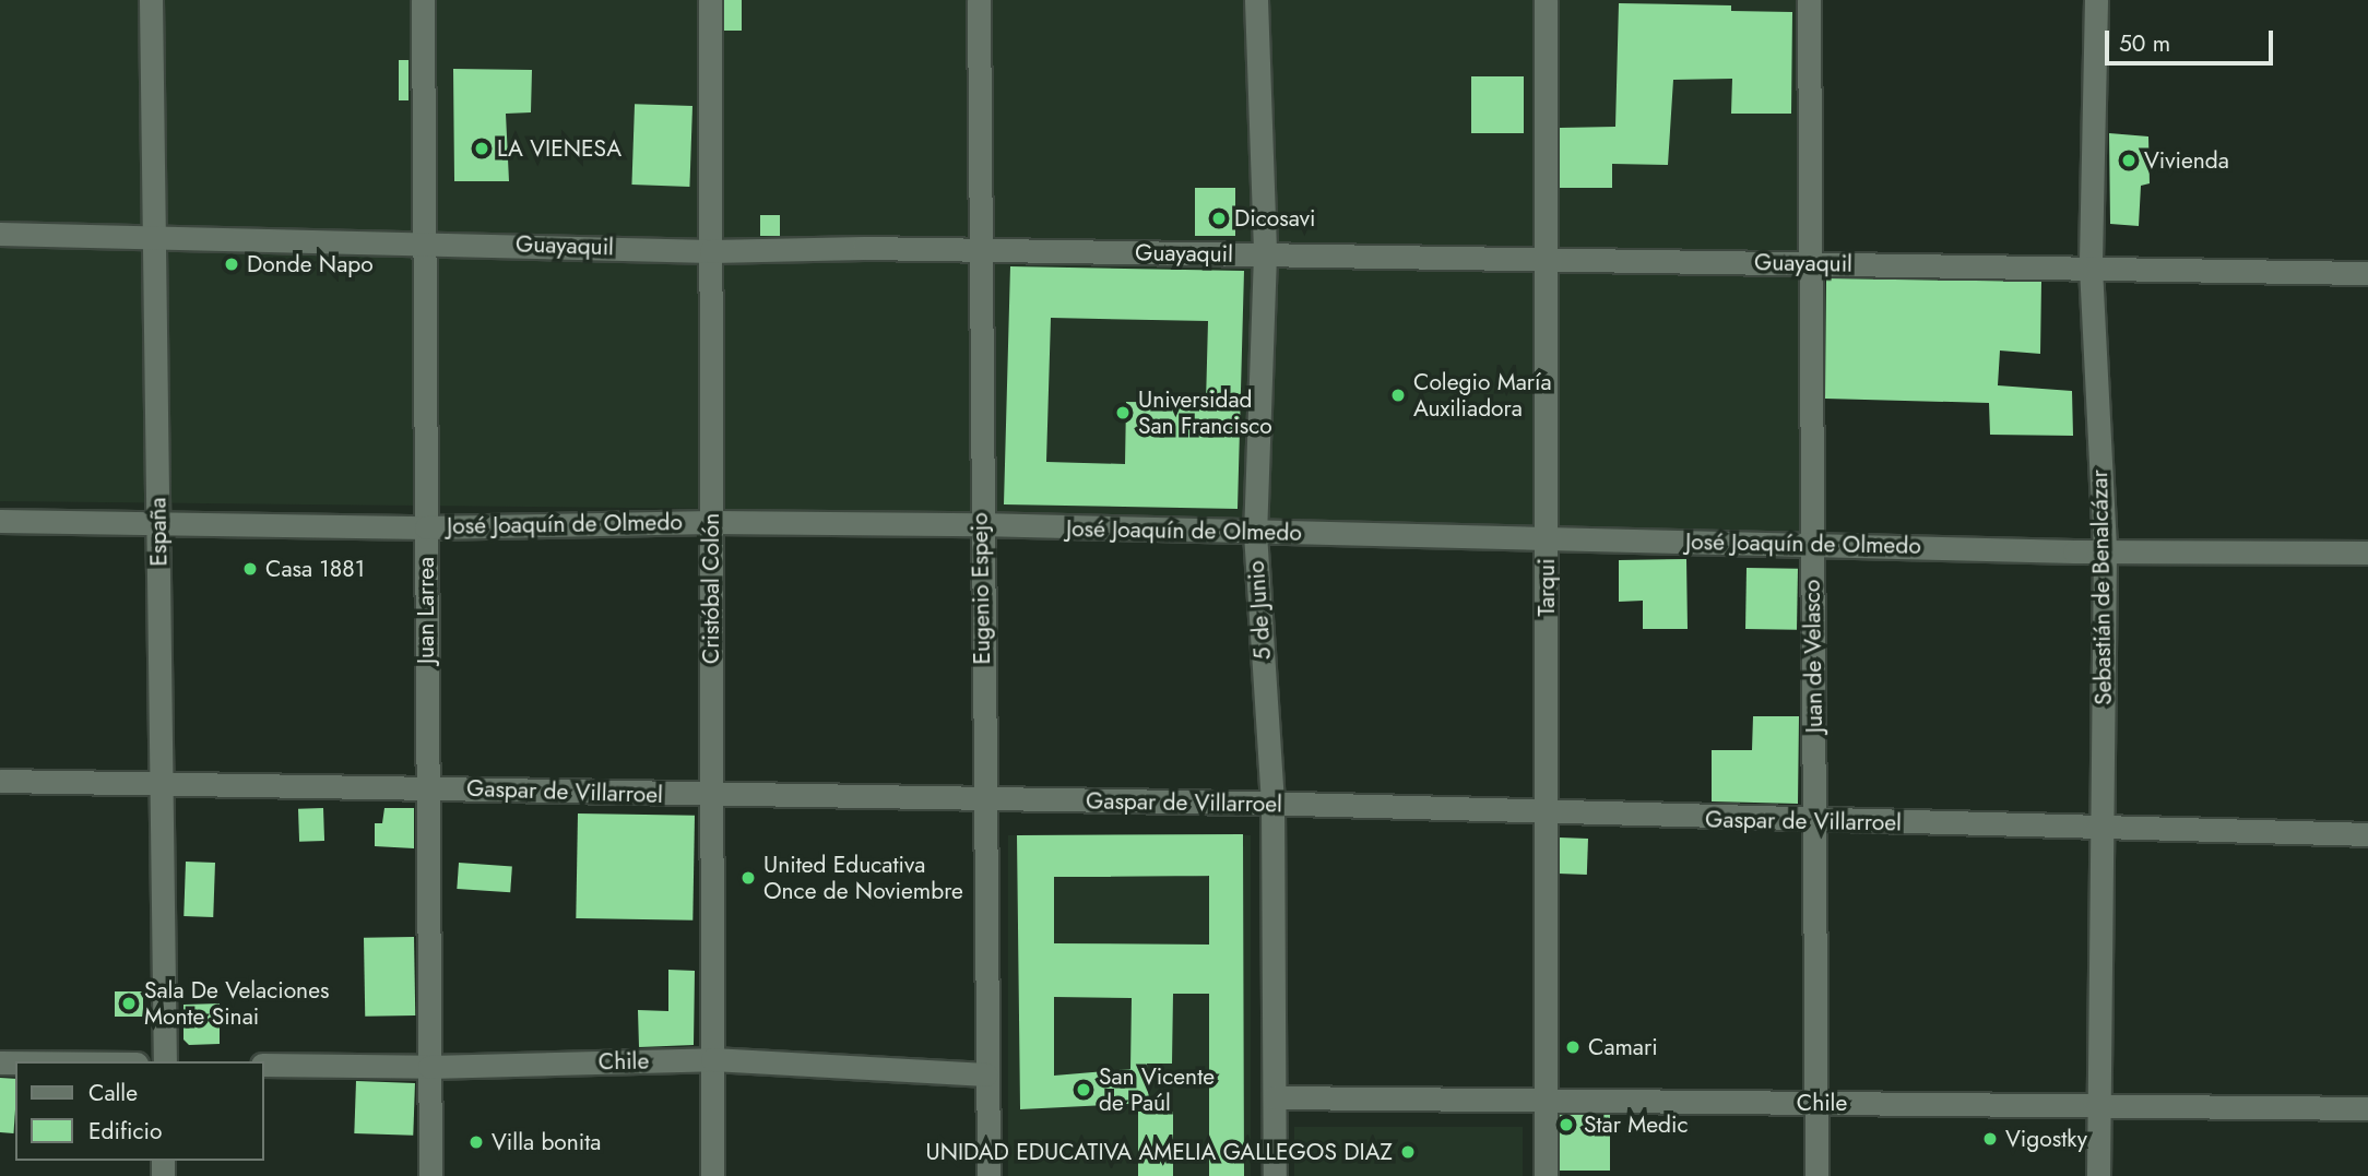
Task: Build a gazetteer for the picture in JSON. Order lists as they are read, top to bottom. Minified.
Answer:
{"streets":{"street":["Guayaquil","José Joaquín de Olmedo","España","Tarqui","Sebastián de Benalcázar","Cristóbal Colón","Eugenio Espejo","Juan Larrea","5 de Junio","Juan de Velasco","Gaspar de Villarroel","Chile"]},"crossings":[["Guayaquil","España"],["Guayaquil","Tarqui"],["Guayaquil","Sebastián de Benalcázar"],["Guayaquil","Cristóbal Colón"],["Guayaquil","Eugenio Espejo"],["Guayaquil","Juan Larrea"],["Guayaquil","5 de Junio"],["Guayaquil","Juan de Velasco"],["José Joaquín de Olmedo","España"],["José Joaquín de Olmedo","Tarqui"],["José Joaquín de Olmedo","Sebastián de Benalcázar"],["José Joaquín de Olmedo","Cristóbal Colón"],["José Joaquín de Olmedo","Eugenio Espejo"],["José Joaquín de Olmedo","Juan Larrea"],["José Joaquín de Olmedo","5 de Junio"],["José Joaquín de Olmedo","Juan de Velasco"],["España","Gaspar de Villarroel"],["Tarqui","Gaspar de Villarroel"],["Tarqui","Chile"],["Sebastián de Benalcázar","Gaspar de Villarroel"],["Sebastián de Benalcázar","Chile"],["Cristóbal Colón","Gaspar de Villarroel"],["Cristóbal Colón","Chile"],["Eugenio Espejo","Gaspar de Villarroel"],["Eugenio Espejo","Chile"],["Juan Larrea","Gaspar de Villarroel"],["Juan Larrea","Chile"],["5 de Junio","Gaspar de Villarroel"],["5 de Junio","Chile"],["Juan de Velasco","Gaspar de Villarroel"],["Juan de Velasco","Chile"]],"places":["LA VIENESA","Vivienda","Dicosavi","Donde Napo","Colegio María Auxiliadora","Universidad San Francisco","Casa 1881","United Educativa Once de Noviembre","Sala De Velaciones Monte Sinai","Camari","San Vicente de Paúl","Star Medic","Vigostky","Villa bonita","UNIDAD EDUCATIVA AMELIA GALLEGOS DIAZ"],"legend":["Calle","Edificio"],"scale_bar":"50 m"}
